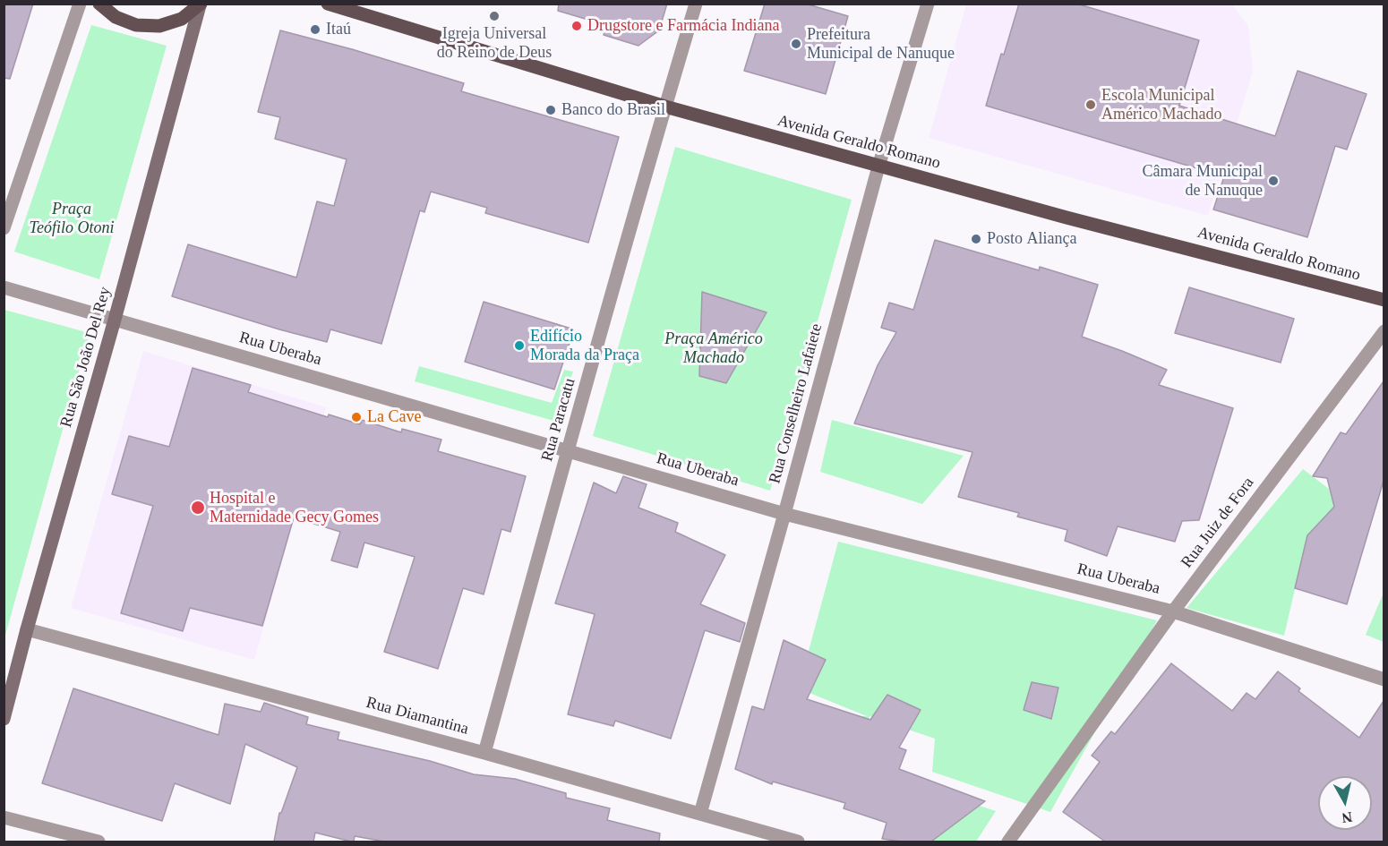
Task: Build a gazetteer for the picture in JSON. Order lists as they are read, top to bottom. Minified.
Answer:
{"streets":{"main road":["Avenida Geraldo Romano","Rua São João Del Rey"],"street":["Rua Uberaba","Rua Conselheiro Lafaiete","Rua Paracatu","Rua Juiz de Fora","Rua Diamantina"]},"crossings":[["Avenida Geraldo Romano","Rua Conselheiro Lafaiete"],["Avenida Geraldo Romano","Rua Paracatu"],["Rua Uberaba","Rua São João Del Rey"],["Rua Uberaba","Rua Conselheiro Lafaiete"],["Rua Uberaba","Rua Paracatu"],["Rua Uberaba","Rua Juiz de Fora"],["Rua São João Del Rey","Rua Diamantina"],["Rua Conselheiro Lafaiete","Rua Diamantina"],["Rua Paracatu","Rua Diamantina"]],"parks":["Praça Teófilo Otoni","Praça Américo Machado"],"places":["Igreja Universal do Reino de Deus","Drugstore e Farmácia Indiana","Itaú","Prefeitura Municipal de Nanuque","Escola Municipal Américo Machado","Banco do Brasil","Câmara Municipal de Nanuque","Posto Aliança","Edifício Morada da Praça","La Cave","Hospital e Maternidade Gecy Gomes"],"north":"bottom"}
